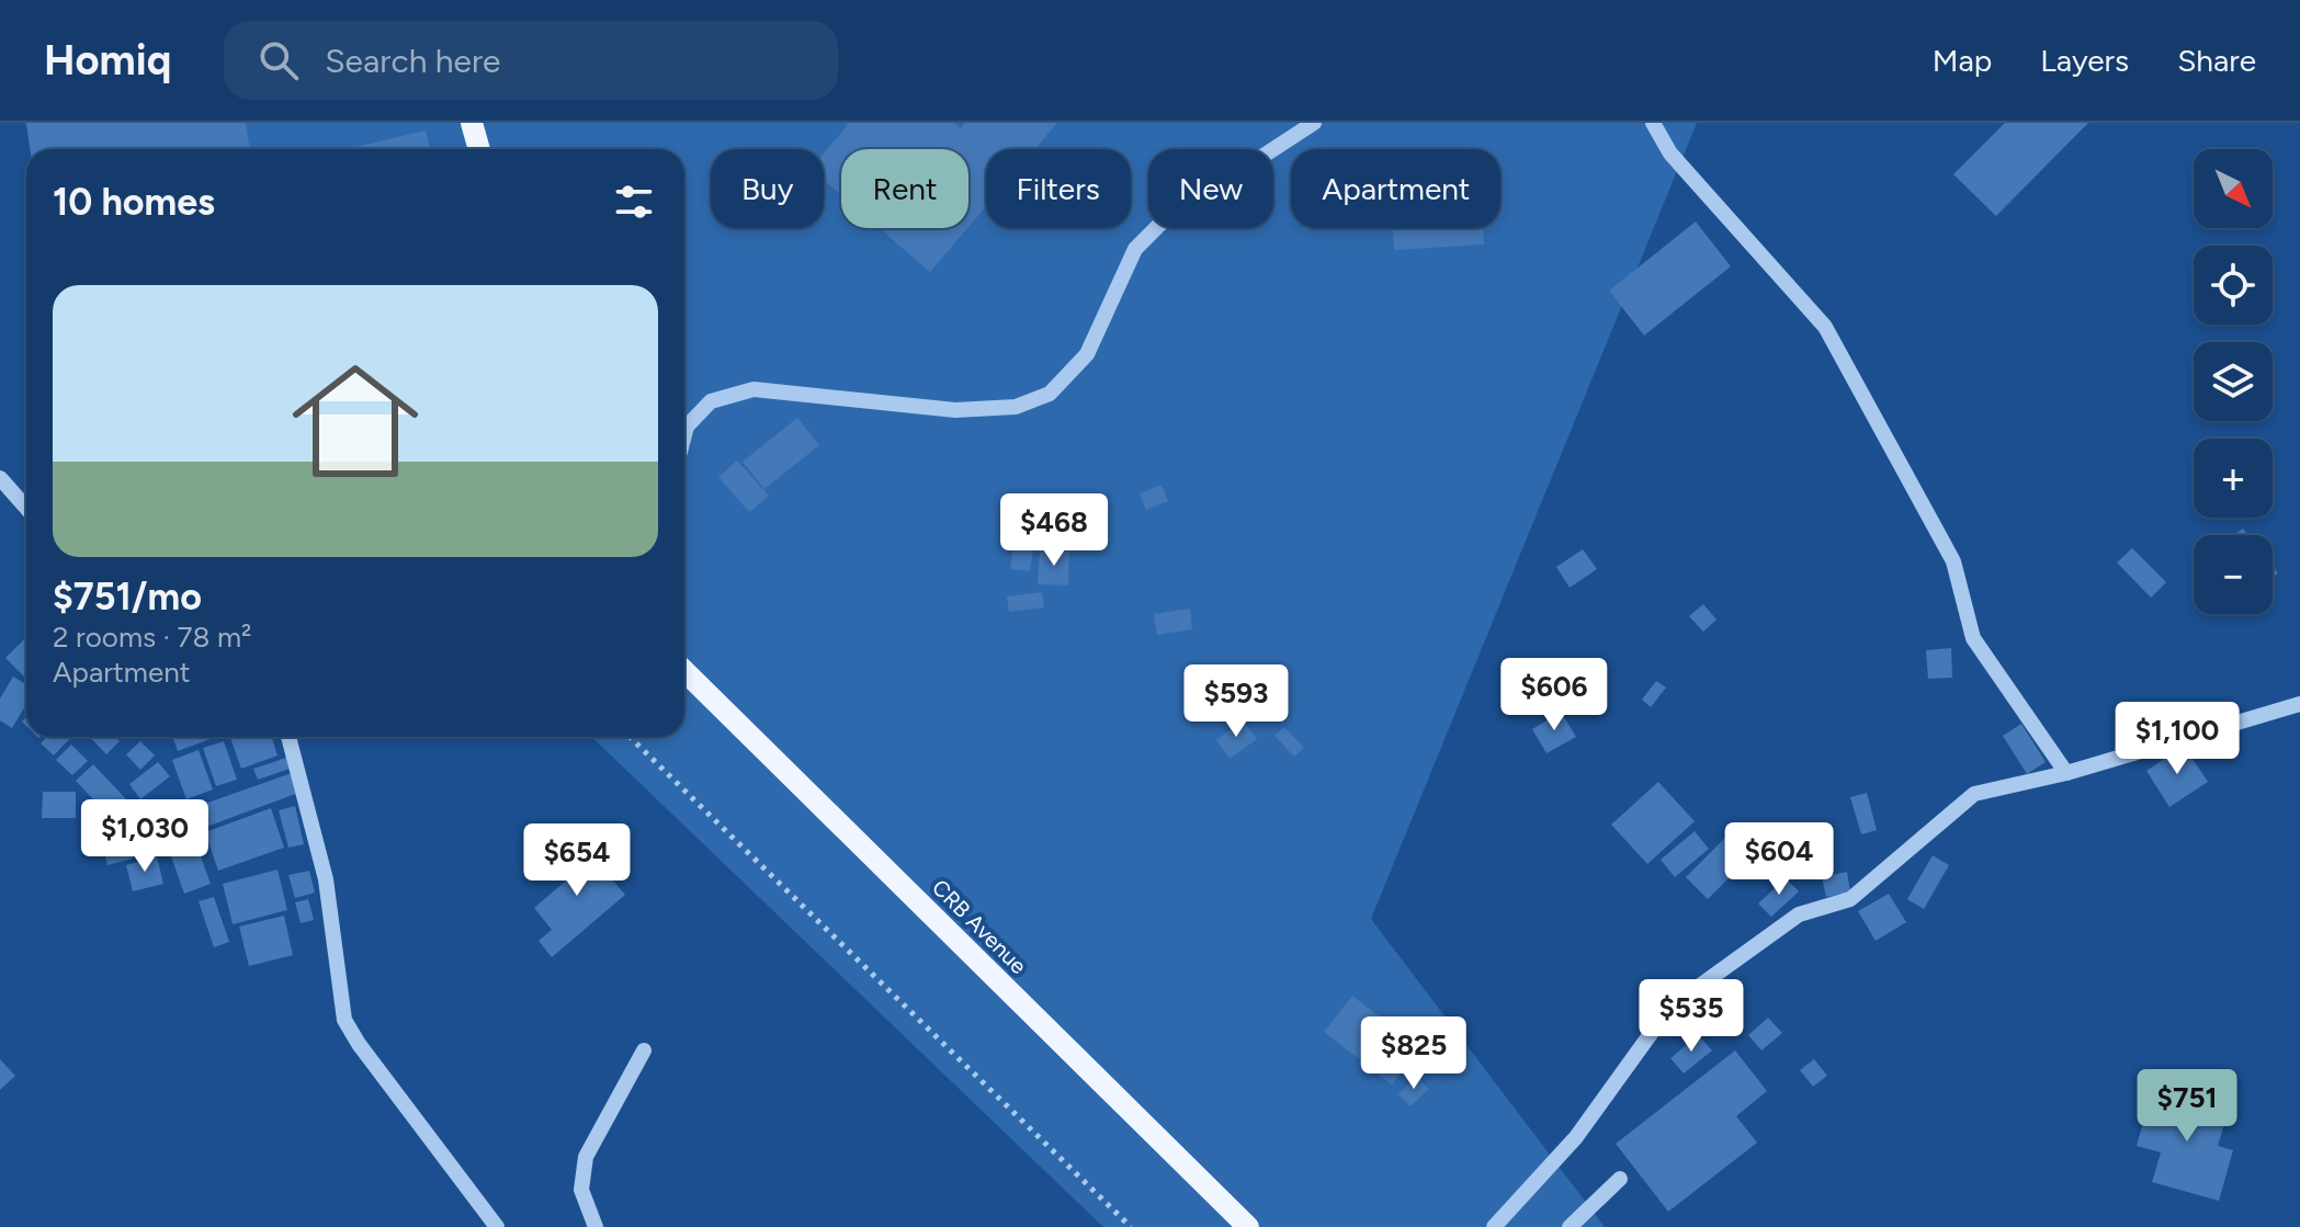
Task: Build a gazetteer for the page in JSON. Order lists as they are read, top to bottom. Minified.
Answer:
{"streets":{"main road":["CRB Avenue"]},"north":"bottom right","page":{"header":"Homiq","search":"Search here","nav":["Map","Layers","Share"],"map_buttons":["+","−"],"chip":["Buy","Rent","Filters","New","Apartment"],"heading":"10 homes","list":[{"name":"$751/mo","note":"2 rooms · 78 m² · Apartment"}],"price":["$468","$606","$593","$1,100","$1,030","$604","$654","$535","$825","$751"]}}
